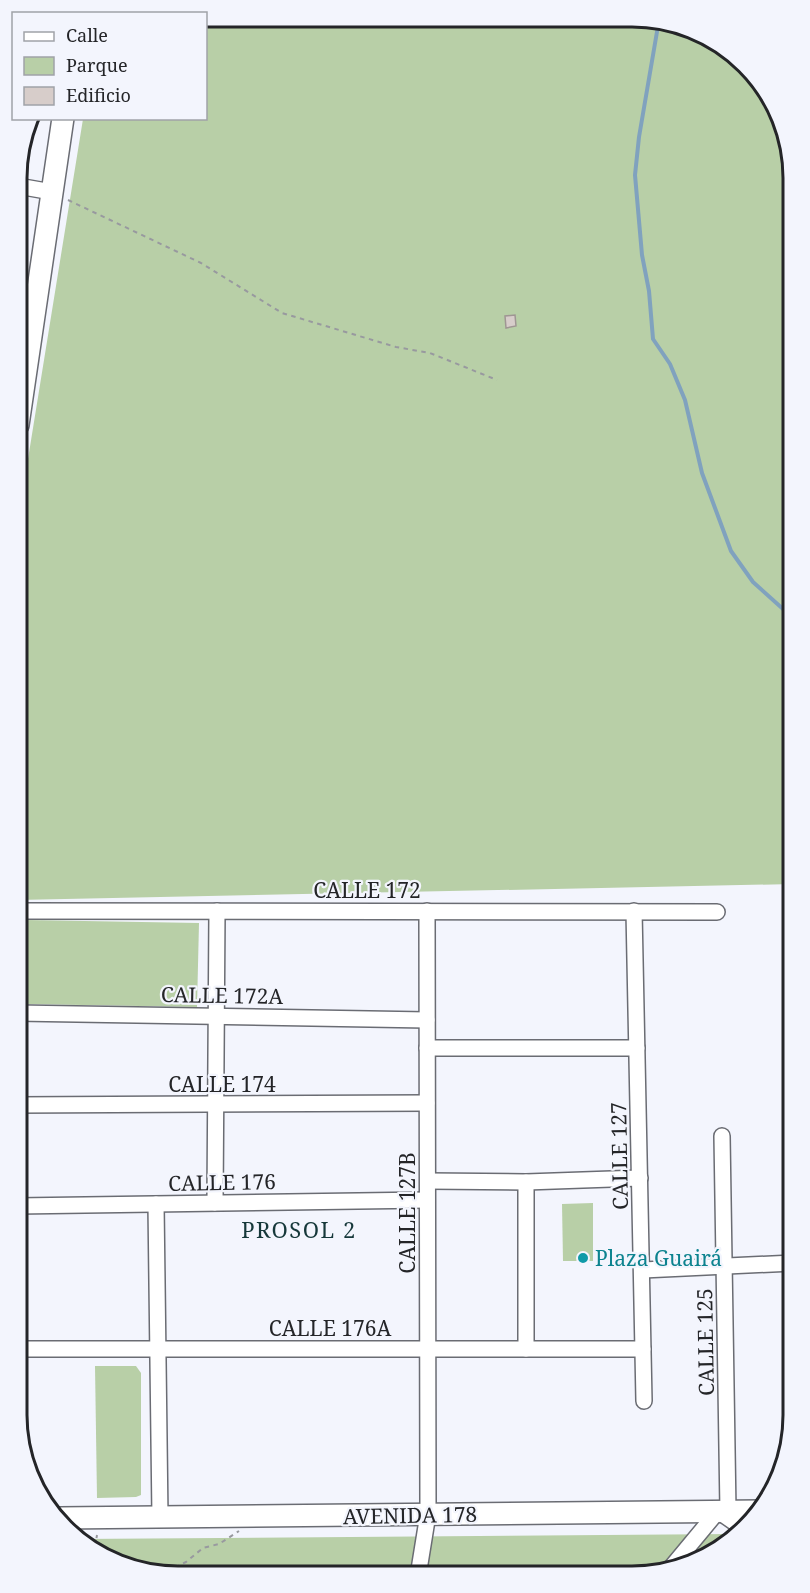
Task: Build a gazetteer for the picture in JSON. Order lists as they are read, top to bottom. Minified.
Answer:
{"streets":{"main road":["AVENIDA 178"],"street":["CALLE 172","CALLE 172A","CALLE 174","CALLE 127","CALLE 176","CALLE 127B","CALLE 176A","CALLE 125"]},"crossings":[["CALLE 172","CALLE 127"],["CALLE 172","CALLE 127B"],["CALLE 172A","CALLE 127B"],["CALLE 174","CALLE 127B"],["CALLE 127","CALLE 176A"],["CALLE 176","CALLE 127B"],["CALLE 127B","CALLE 176A"],["CALLE 127B","AVENIDA 178"],["CALLE 125","AVENIDA 178"]],"districts":["PROSOL 2"],"places":["Plaza Guairá"],"legend":["Calle","Parque","Edificio"]}
